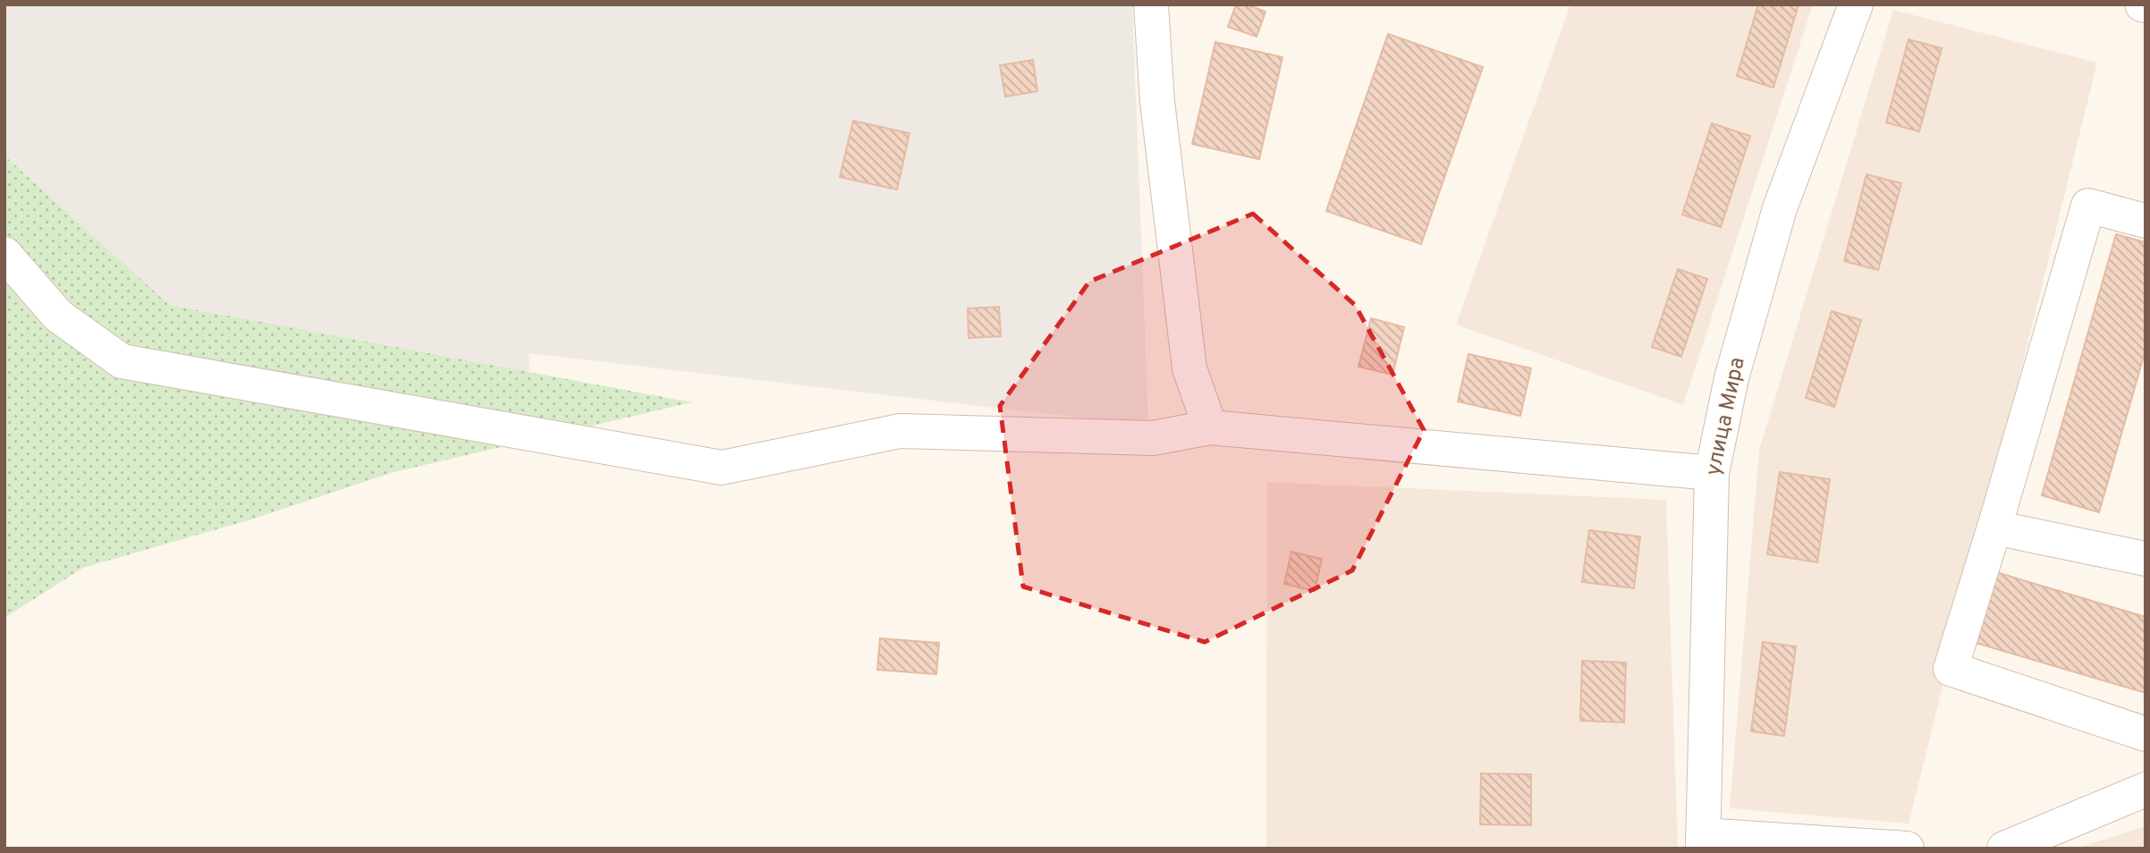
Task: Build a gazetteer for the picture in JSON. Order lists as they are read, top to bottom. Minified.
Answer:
{"streets":{"street":["улица Мира"]}}
